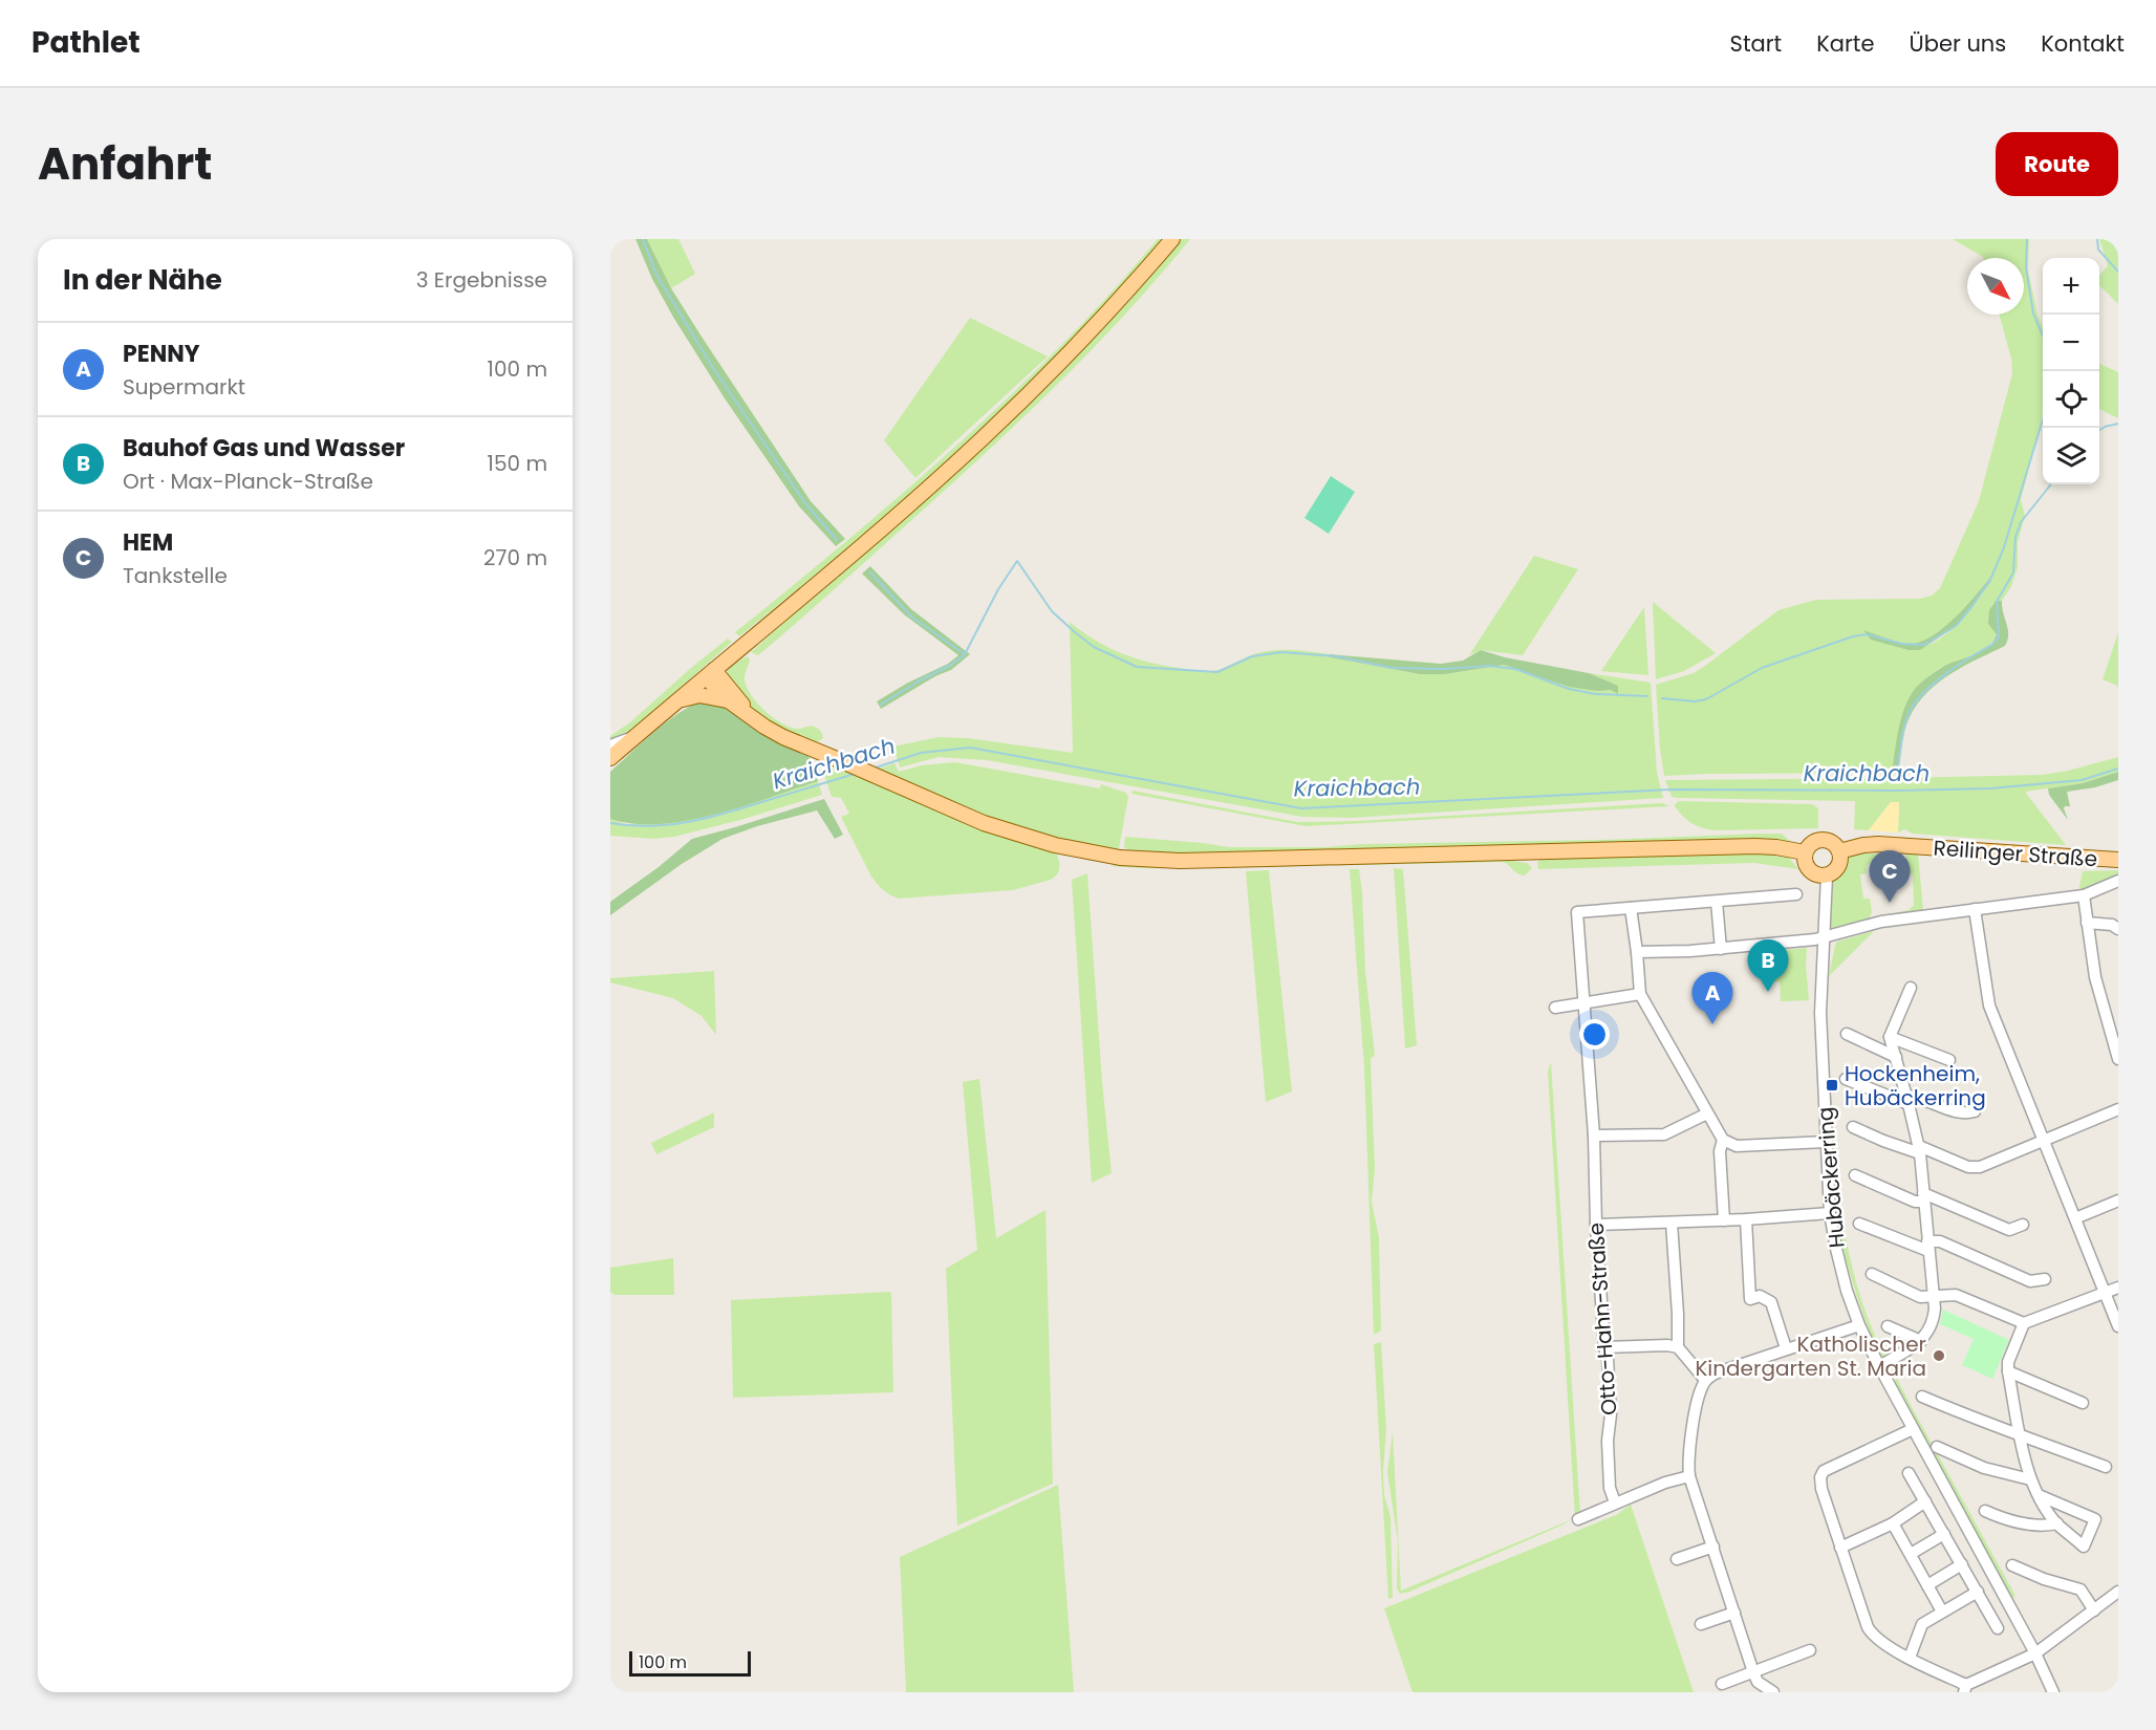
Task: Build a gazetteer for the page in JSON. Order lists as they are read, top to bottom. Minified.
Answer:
{"streets":{"main road":["Reilinger Straße"],"street":["Hubäckerring","Otto-Hahn-Straße"]},"crossings":[["Reilinger Straße","Hubäckerring"]],"water":["Kraichbach"],"places":{"transit":["Hockenheim, Hubäckerring"],"other":["Katholischer Kindergarten St. Maria"]},"scale_bar":"100 m","north":"bottom right","page":{"header":"Pathlet","nav":["Start","Karte","Über uns","Kontakt"],"title":"Anfahrt","buttons":"Route","heading":["In der Nähe","3 Ergebnisse"],"map_buttons":["+","−"],"list":[{"mark":"A","name":"PENNY","note":"Supermarkt","value":"100 m"},{"mark":"B","name":"Bauhof Gas und Wasser","note":"Ort · Max-Planck-Straße","value":"150 m"},{"mark":"C","name":"HEM","note":"Tankstelle","value":"270 m"}],"pins":["C","B","A"],"scale":"100 m"}}
